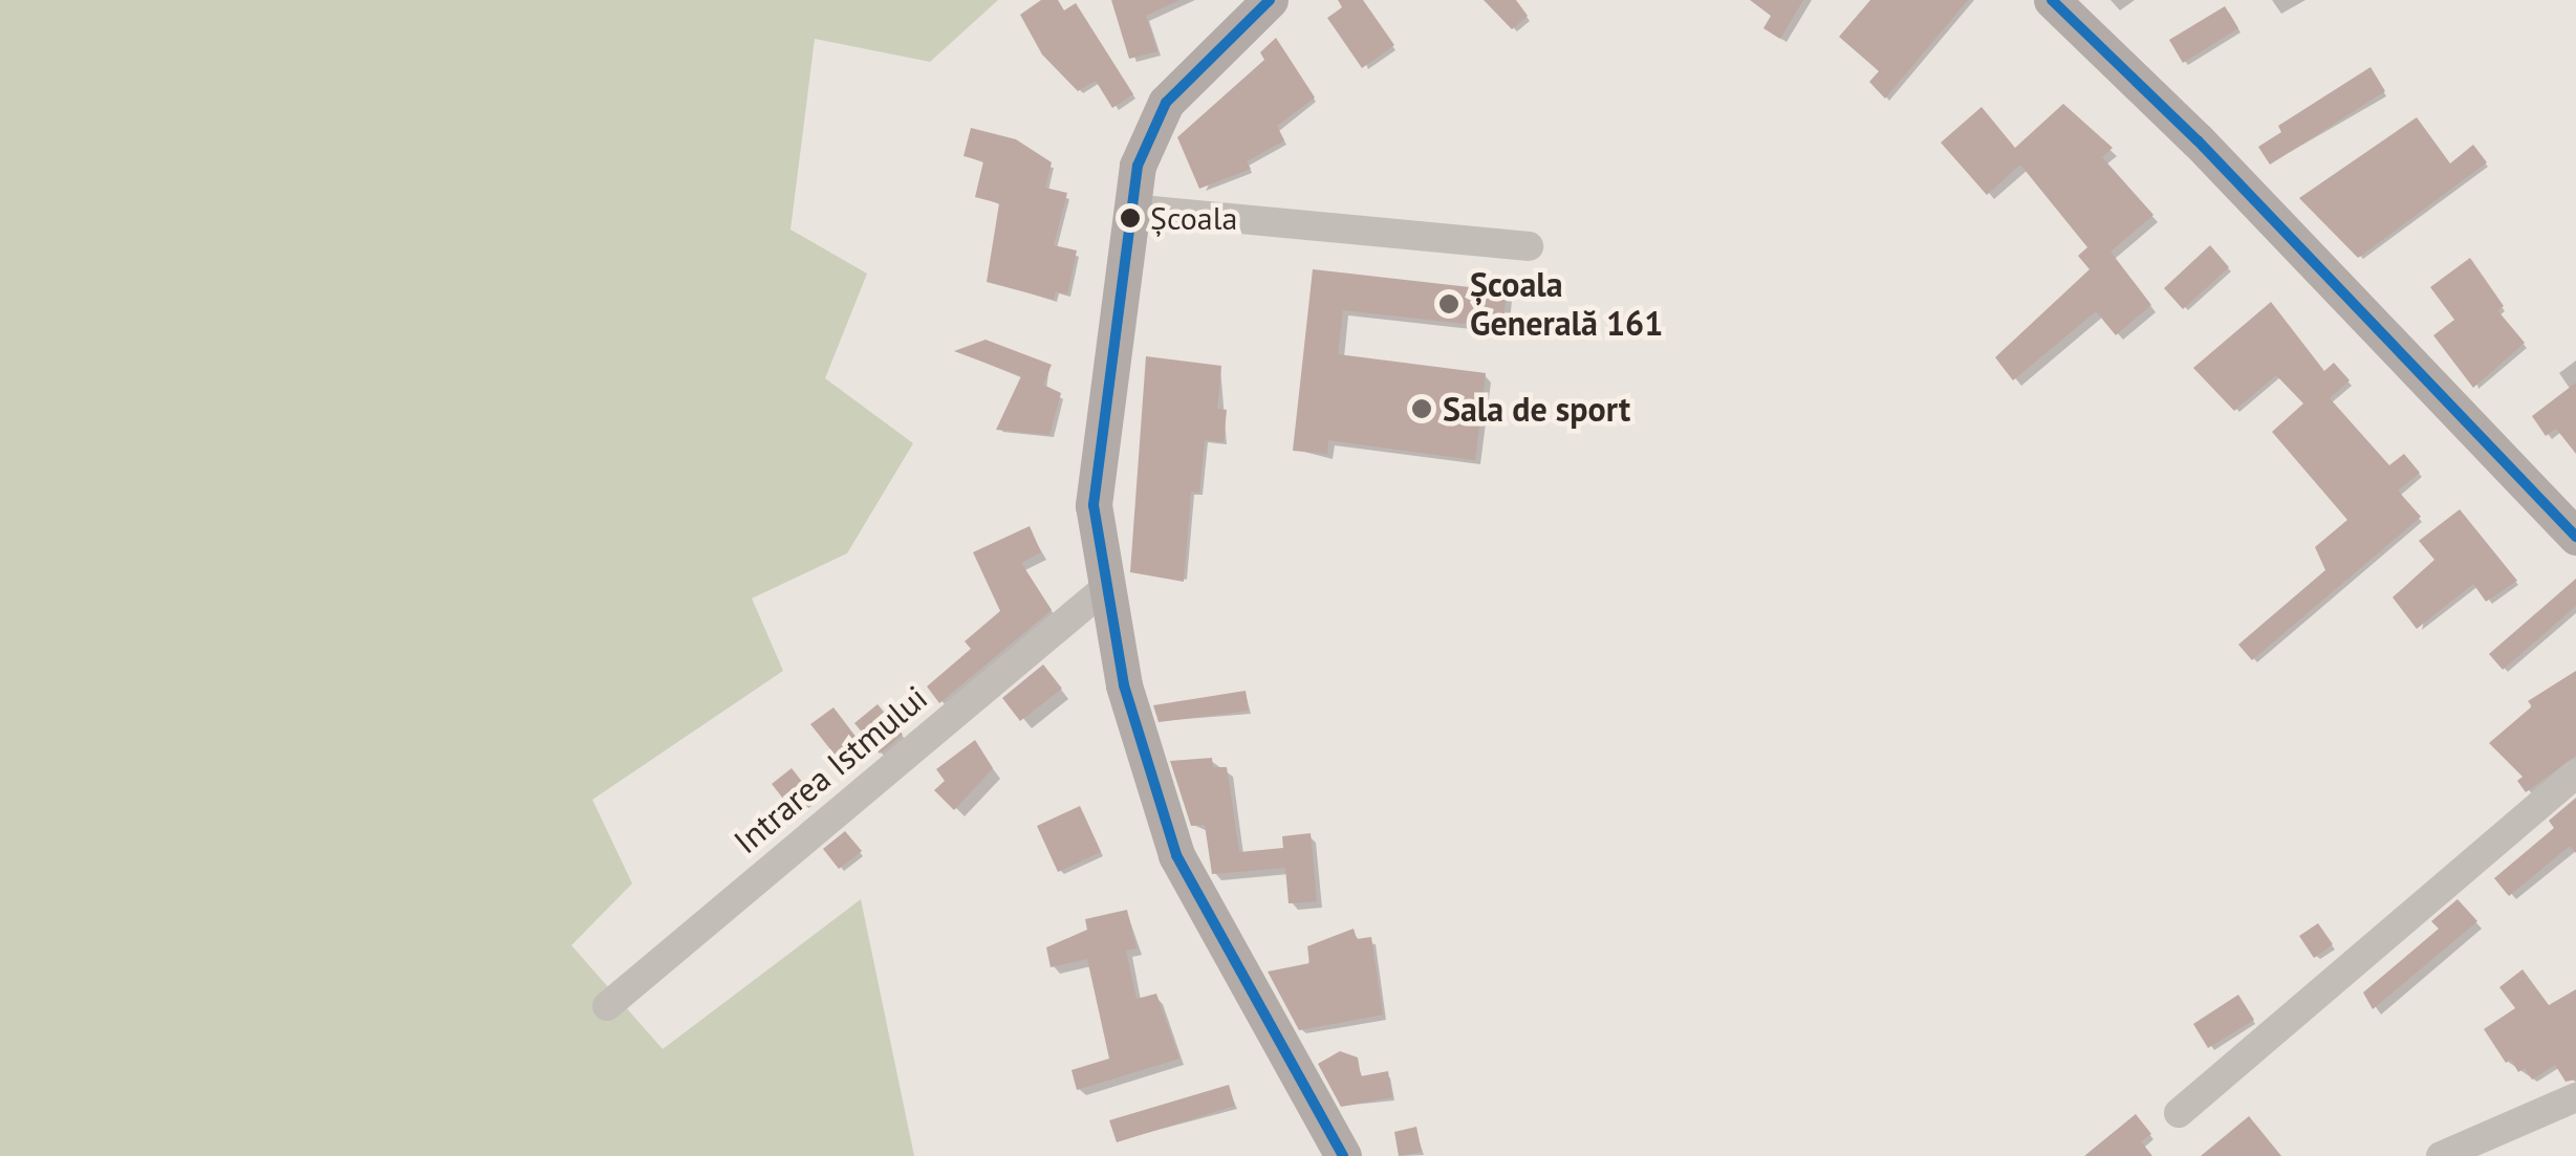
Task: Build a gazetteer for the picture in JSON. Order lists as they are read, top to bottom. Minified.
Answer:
{"streets":{"street":["Intrarea Istmului"]},"places":["Școala","Școala Generală 161","Sala de sport"]}
